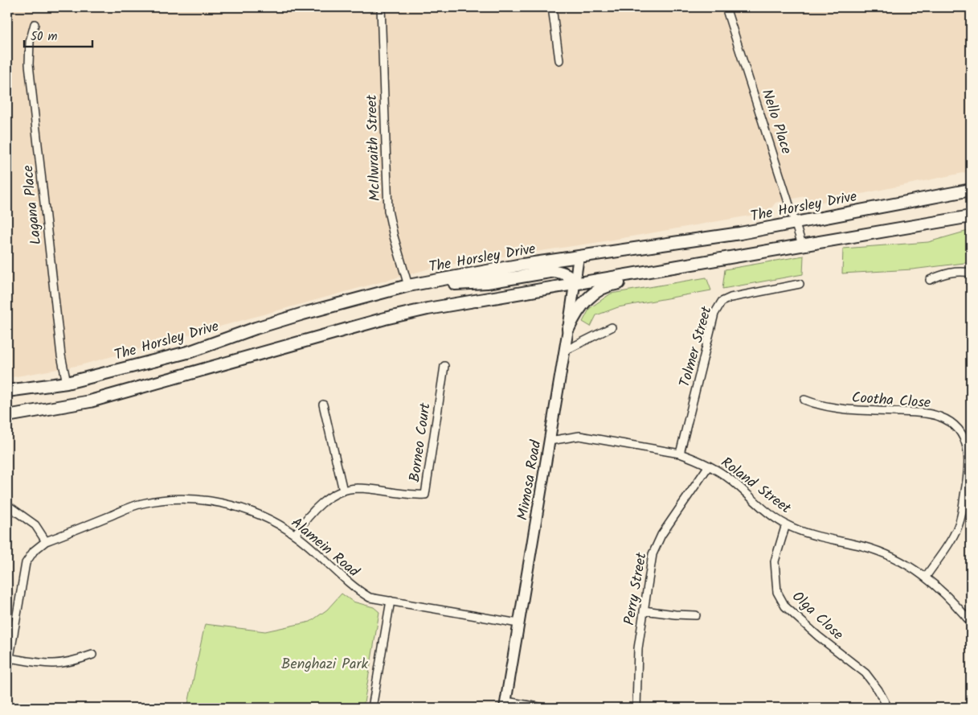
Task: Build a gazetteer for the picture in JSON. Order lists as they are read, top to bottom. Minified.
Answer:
{"streets":{"main road":["The Horsley Drive","Mimosa Road"],"street":["Nello Place","McIlwraith Street","Lagana Place","Tolmer Street","Cootha Close","Borneo Court","Roland Street","Alamein Road","Perry Street","Olga Close"]},"crossings":[["Nello Place","The Horsley Drive"],["McIlwraith Street","The Horsley Drive"],["Lagana Place","The Horsley Drive"],["The Horsley Drive","Mimosa Road"],["Tolmer Street","Roland Street"],["Cootha Close","Roland Street"],["Borneo Court","Alamein Road"],["Mimosa Road","Roland Street"],["Mimosa Road","Alamein Road"],["Roland Street","Perry Street"],["Roland Street","Olga Close"]],"parks":["Benghazi Park"],"scale_bar":"50 m"}
